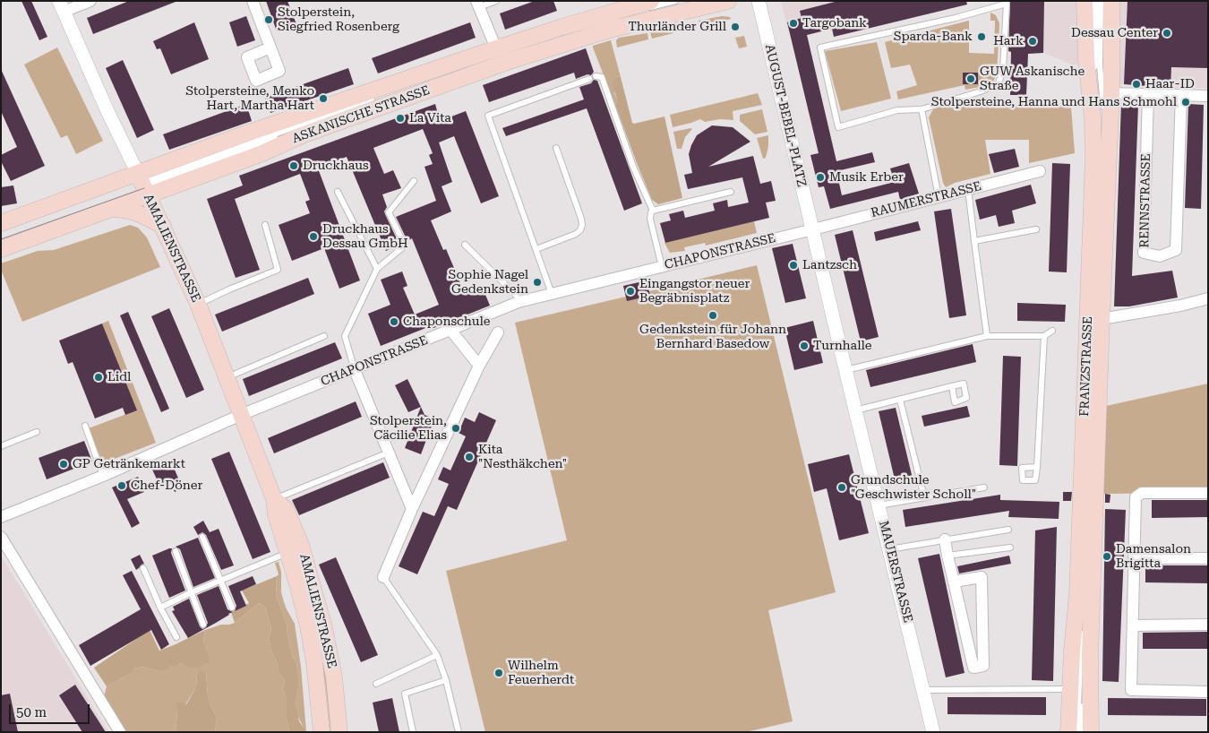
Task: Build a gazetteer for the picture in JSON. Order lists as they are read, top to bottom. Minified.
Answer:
{"streets":{"main road":["ASKANISCHE STRASSE","AMALIENSTRASSE","FRANZSTRASSE"],"street":["AUGUST-BEBEL-PLATZ","RAUMERSTRASSE","RENNSTRASSE","CHAPONSTRASSE","MAUERSTRASSE"]},"crossings":[["ASKANISCHE STRASSE","AMALIENSTRASSE"],["AUGUST-BEBEL-PLATZ","RAUMERSTRASSE"],["AUGUST-BEBEL-PLATZ","CHAPONSTRASSE"],["AUGUST-BEBEL-PLATZ","MAUERSTRASSE"],["RAUMERSTRASSE","CHAPONSTRASSE"],["RAUMERSTRASSE","MAUERSTRASSE"],["AMALIENSTRASSE","CHAPONSTRASSE"],["CHAPONSTRASSE","MAUERSTRASSE"]],"places":["Stolperstein, Siegfried Rosenberg","Targobank","Thurländer Grill","Dessau Center","Sparda-Bank","Hark","GUW Askanische Straße","Haar-ID","Stolpersteine, Menko Hart, Martha Hart","Stolpersteine, Hanna und Hans Schmohl","La Vita","Druckhaus","Musik Erber","Druckhaus Dessau GmbH","Lantzsch","Sophie Nagel Gedenkstein","Eingangstor neuer Begräbnisplatz","Gedenkstein für Johann Bernhard Basedow","Chaponschule","Turnhalle","Lidl","Stolperstein, Cäcilie Elias","Kita \"Nesthäkchen\"","GP Getränkemarkt","Chef-Döner","Grundschule \"Geschwister Scholl\"","Damensalon Brigitta","Wilhelm Feuerherdt"],"scale_bar":"50 m"}
